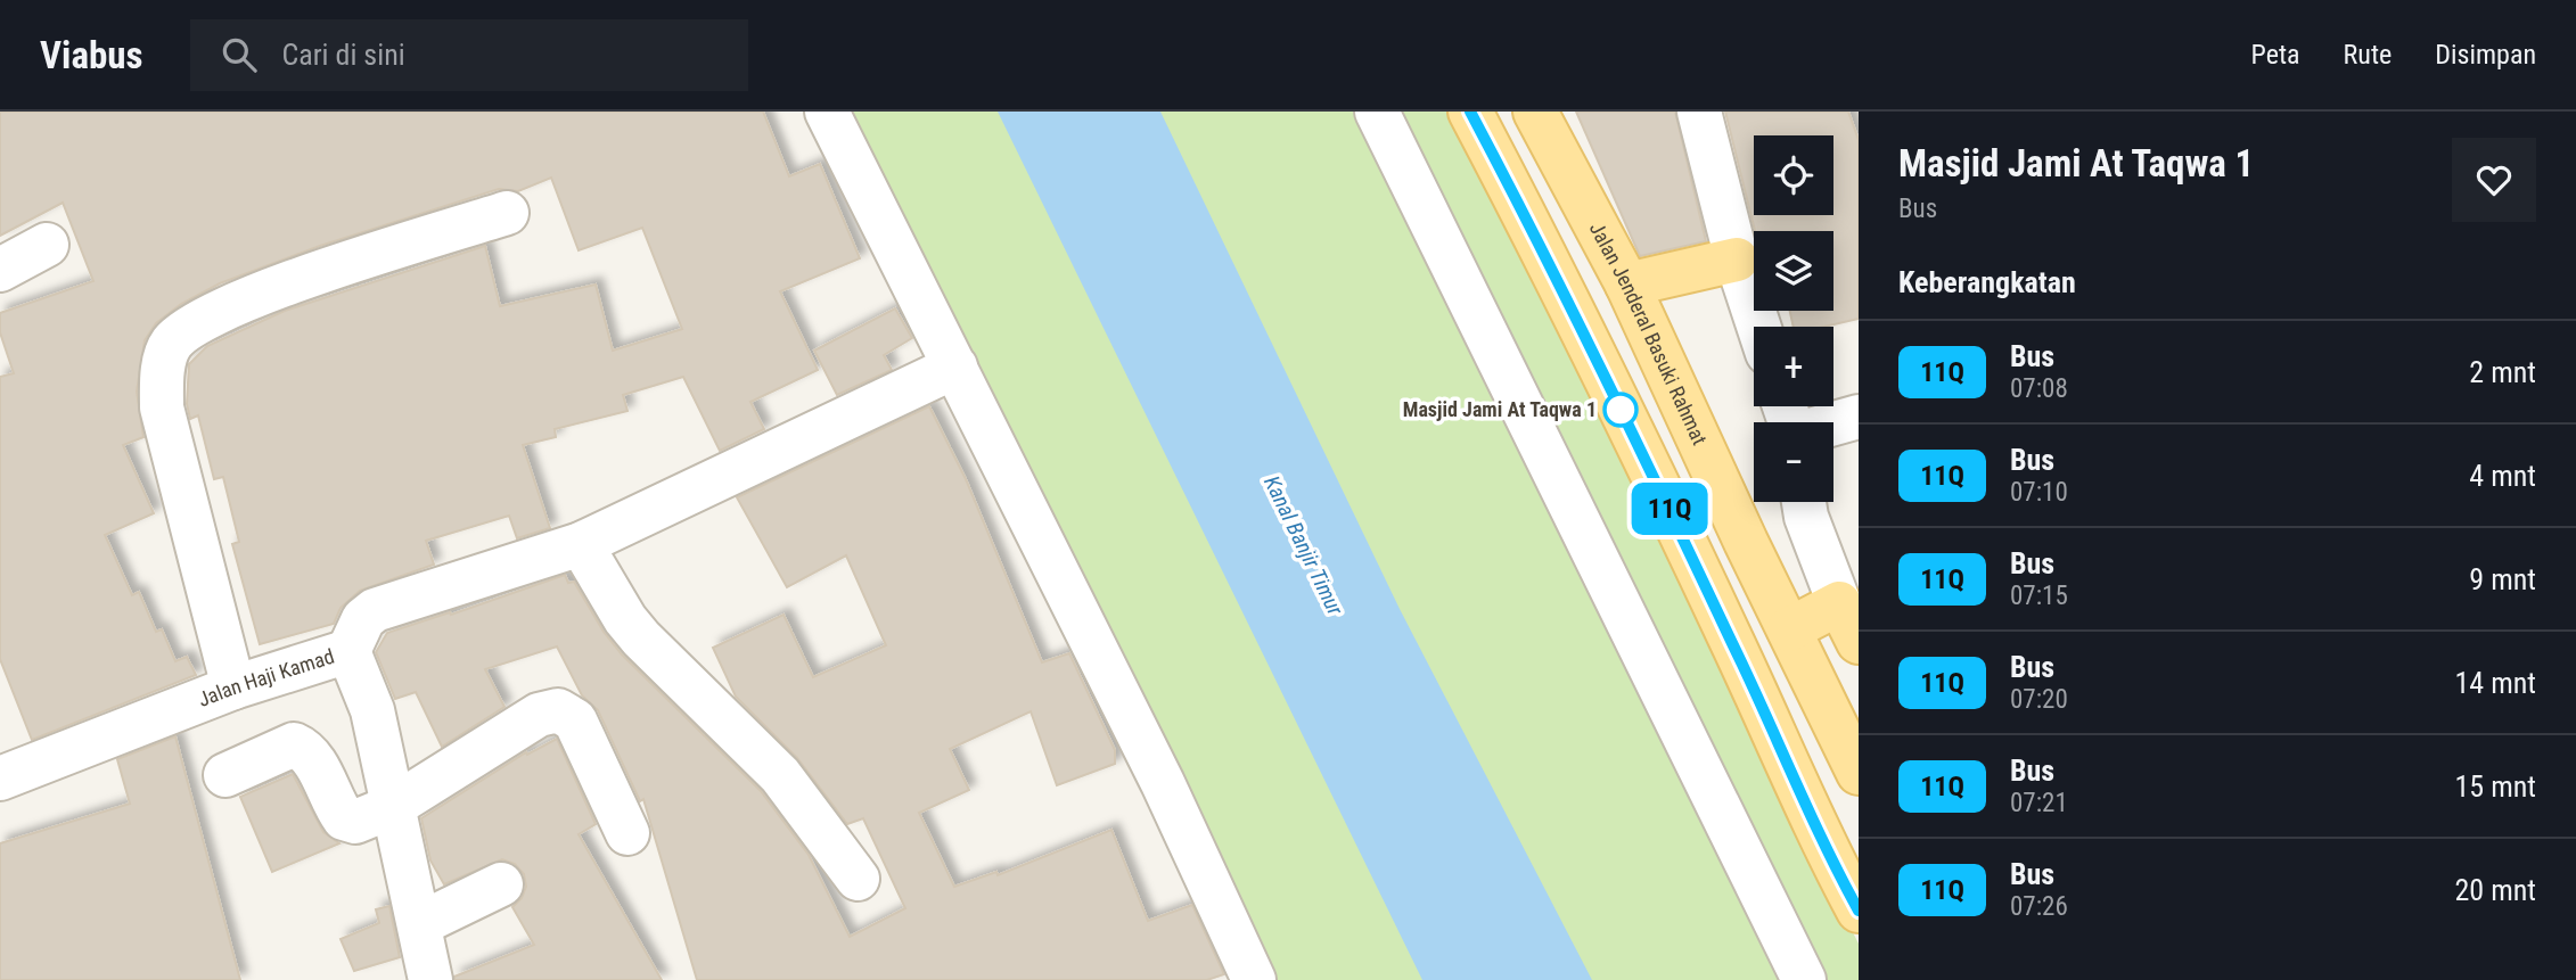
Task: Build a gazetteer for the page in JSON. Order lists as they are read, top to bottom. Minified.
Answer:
{"streets":{"main road":["Jalan Jenderal Basuki Rahmat"],"street":["Jalan Haji Kamad"]},"water":["Kanal Banjir Timur"],"places":["Masjid Jami At Taqwa 1"],"lines":["bus line 11Q"],"page":{"header":"Viabus","search":"Cari di sini","nav":["Peta","Rute","Disimpan"],"on_map":"11Q","heading":[["Masjid Jami At Taqwa 1","Bus"],"Keberangkatan"],"map_buttons":["+","−"],"list":[{"mark":"11Q","name":"Bus","note":"07:08","value":"2 mnt"},{"mark":"11Q","name":"Bus","note":"07:10","value":"4 mnt"},{"mark":"11Q","name":"Bus","note":"07:15","value":"9 mnt"},{"mark":"11Q","name":"Bus","note":"07:20","value":"14 mnt"},{"mark":"11Q","name":"Bus","note":"07:21","value":"15 mnt"},{"mark":"11Q","name":"Bus","note":"07:26","value":"20 mnt"}]}}
